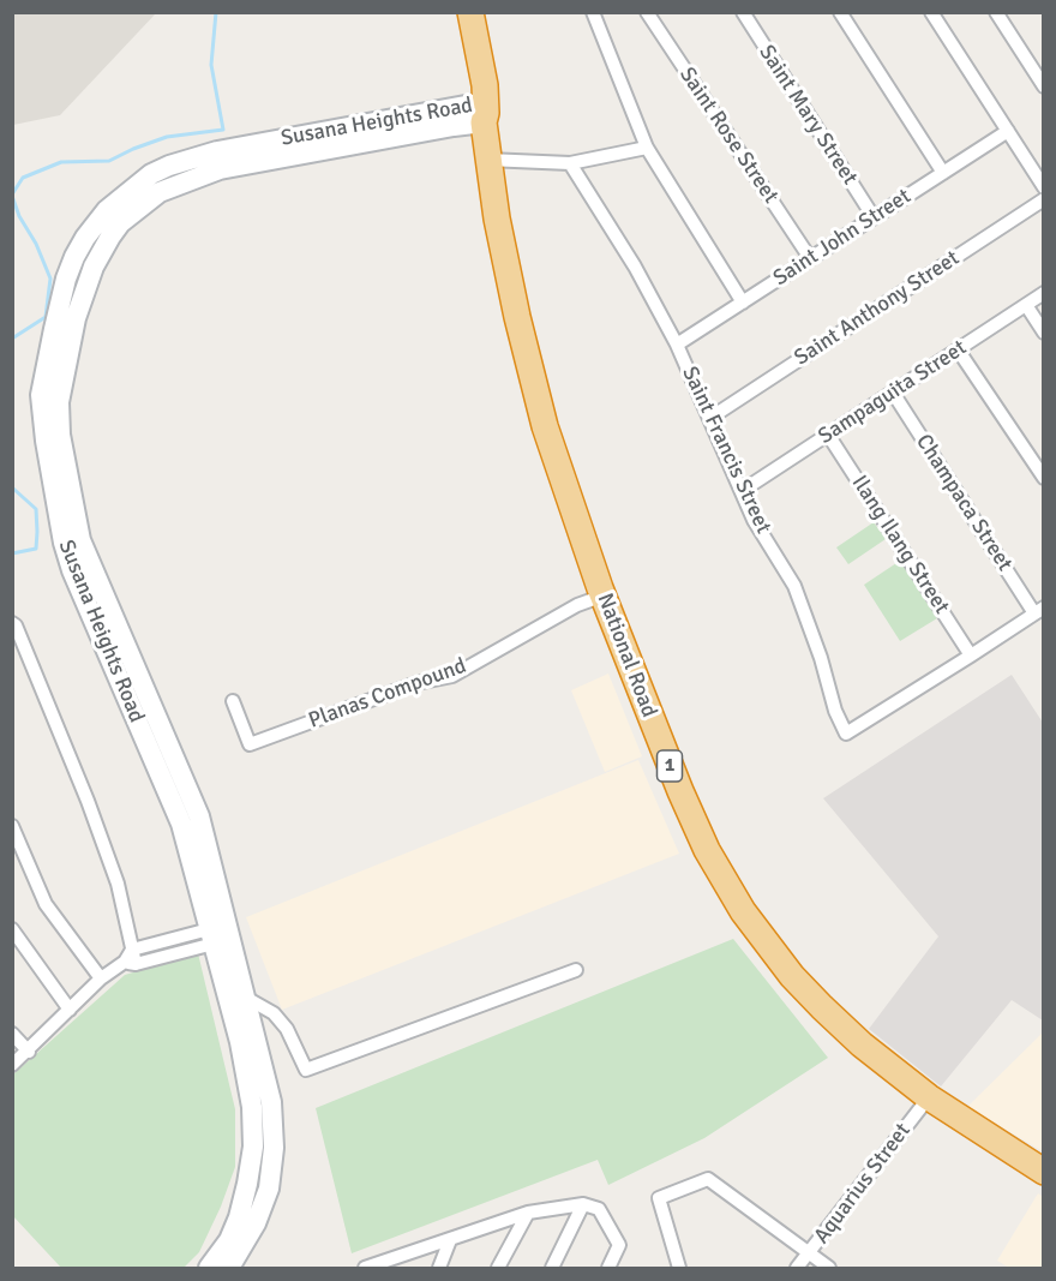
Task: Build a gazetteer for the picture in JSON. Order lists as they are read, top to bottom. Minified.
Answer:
{"streets":{"highway":["National Road","1"],"main road":["Susana Heights Road"],"street":["Saint Mary Street","Saint Rose Street","Saint John Street","Saint Anthony Street","Sampaguita Street","Saint Francis Street","Champaca Street","Ilang Ilang Street","Planas Compound","Aquarius Street"]},"crossings":[["Saint Mary Street","Saint John Street"],["Susana Heights Road","National Road"],["Saint Rose Street","Saint John Street"],["Saint John Street","Saint Francis Street"],["Saint Anthony Street","Saint Francis Street"],["Sampaguita Street","Saint Francis Street"],["Sampaguita Street","Champaca Street"],["Sampaguita Street","Ilang Ilang Street"],["Saint Francis Street","Champaca Street"],["Saint Francis Street","Ilang Ilang Street"],["National Road","Planas Compound"],["National Road","Aquarius Street"]]}
